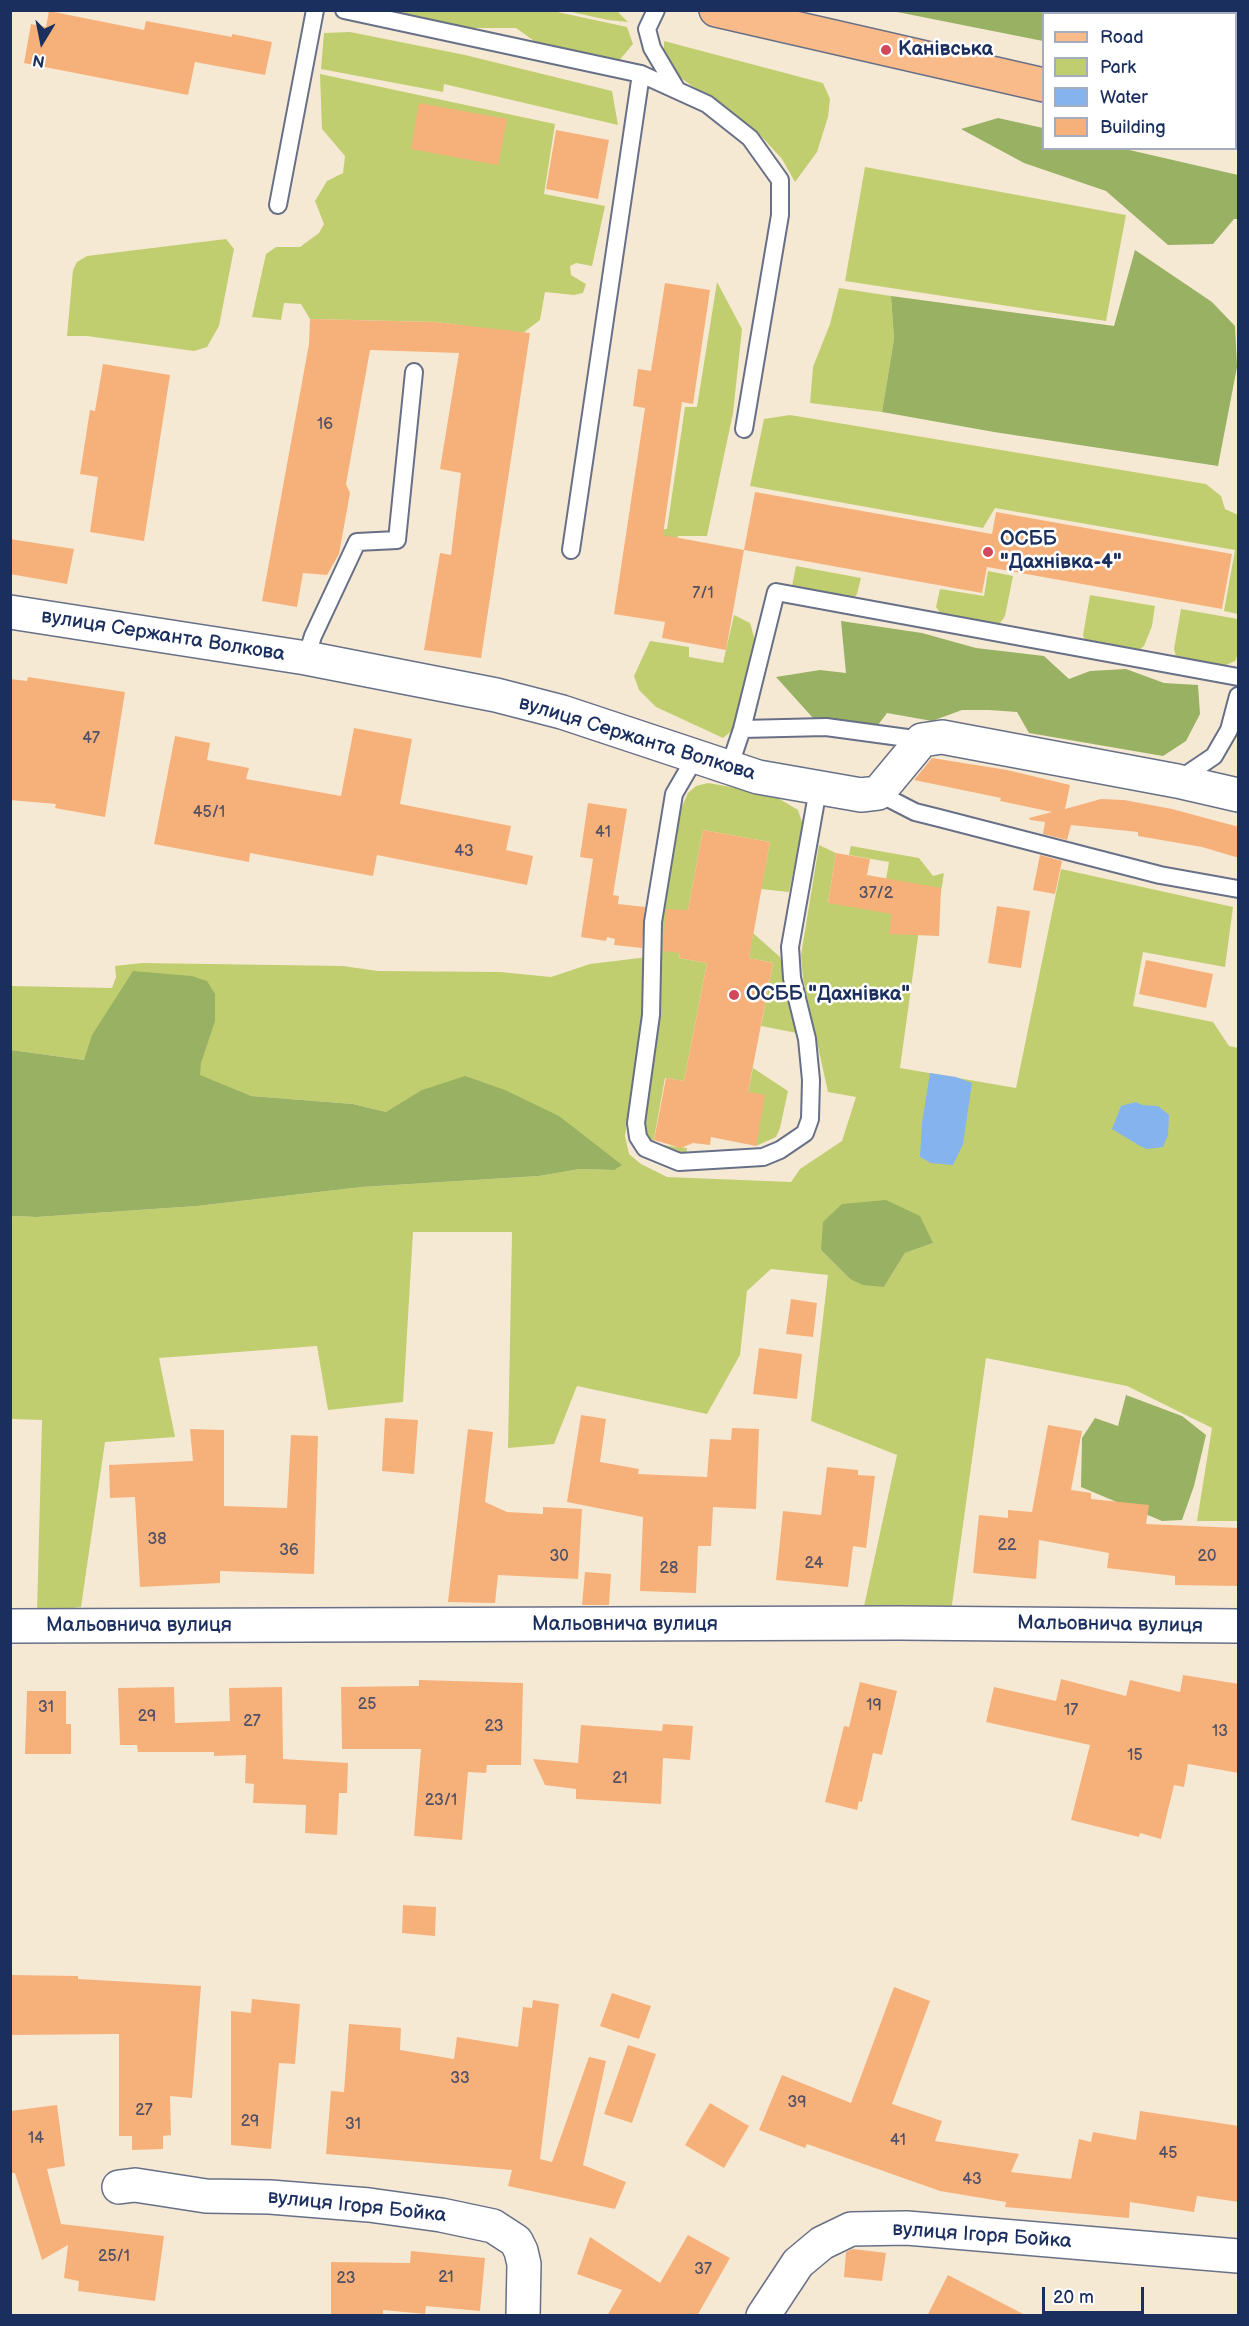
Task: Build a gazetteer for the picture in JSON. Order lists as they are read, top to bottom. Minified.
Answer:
{"streets":{"street":["вулиця Сержанта Волкова","Мальовнича вулиця","вулиця Ігоря Бойка"]},"places":["Канівська","ОСББ \"Дахнівка-4\"","ОСББ \"Дахнівка\""],"house_numbers":["16","7/1","47","45/1","41","43","37/2","38","22","36","30","20","24","28","25","19","31","17","29","27","23","13","15","21","23/1","33","39","27","29","31","14","41","45","43","25/1","37","21","23"],"legend":["Road","Park","Water","Building"],"scale_bar":"20 m","north":"bottom"}
